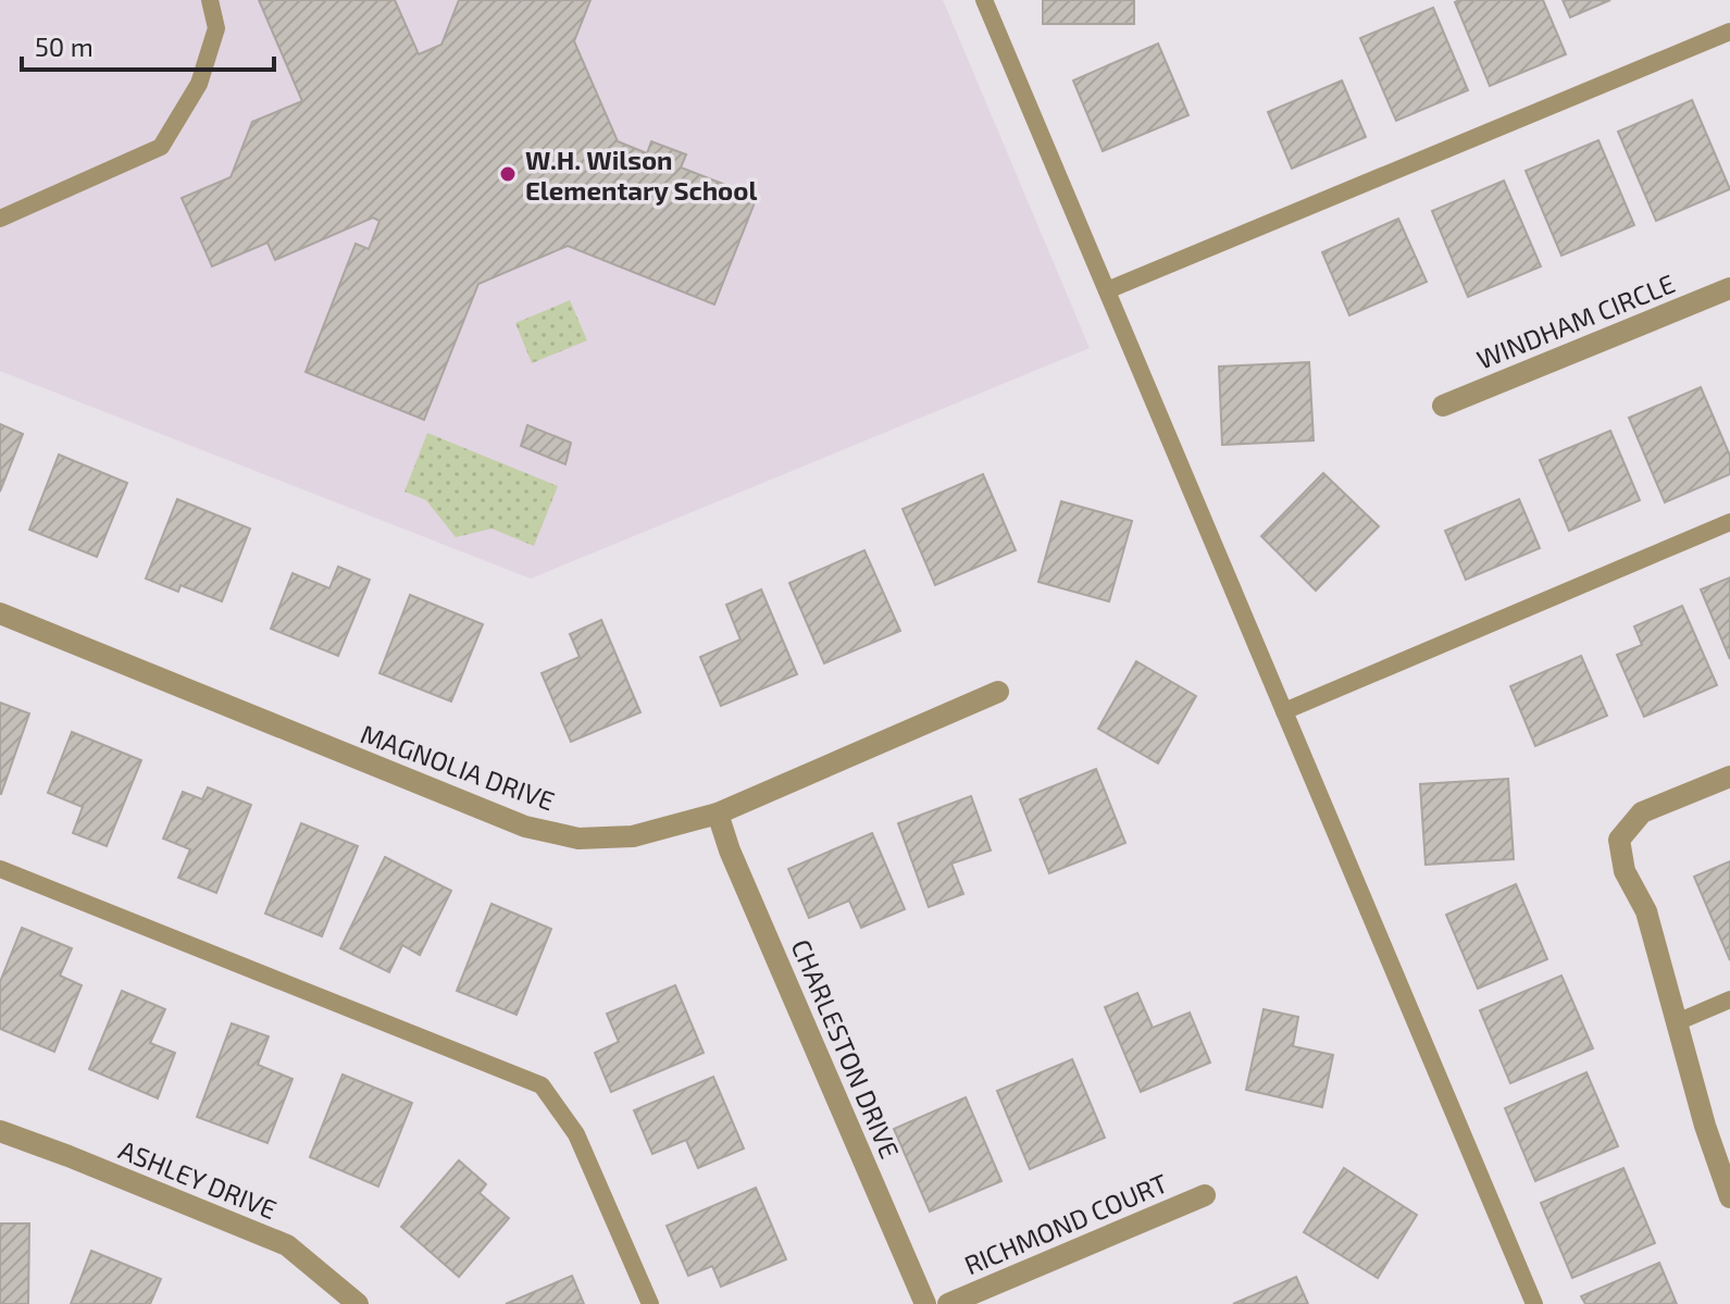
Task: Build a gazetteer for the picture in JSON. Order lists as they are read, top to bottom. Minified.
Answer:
{"streets":{"street":["WINDHAM CIRCLE","MAGNOLIA DRIVE","CHARLESTON DRIVE","ASHLEY DRIVE","RICHMOND COURT"]},"crossings":[["MAGNOLIA DRIVE","CHARLESTON DRIVE"]],"places":["W.H. Wilson Elementary School"],"scale_bar":"50 m"}
